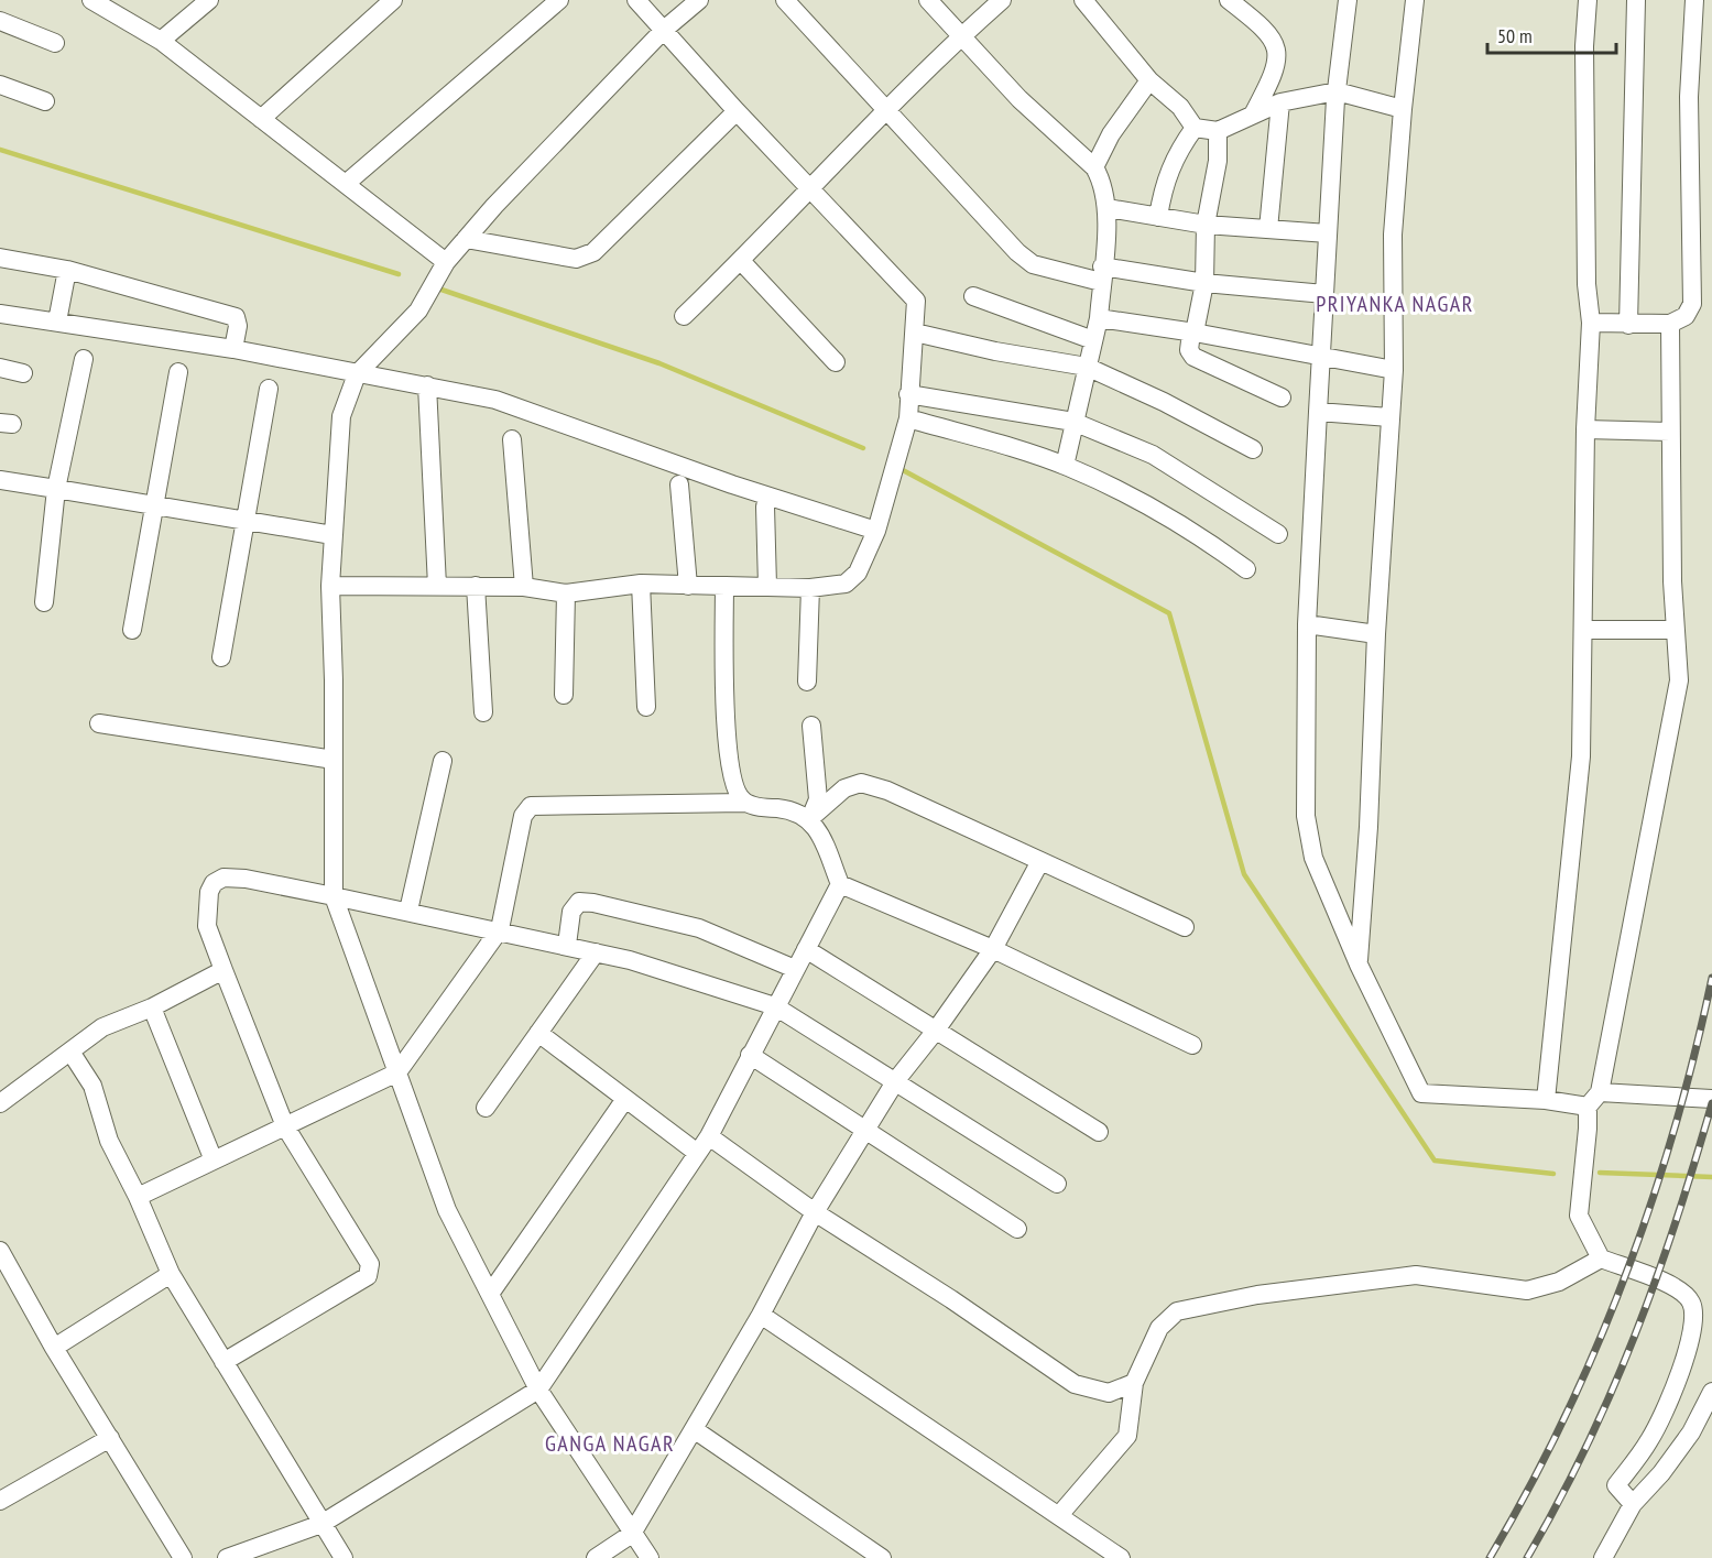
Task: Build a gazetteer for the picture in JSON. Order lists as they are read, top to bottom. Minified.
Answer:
{"districts":["PRIYANKA NAGAR","GANGA NAGAR"],"scale_bar":"50 m"}
